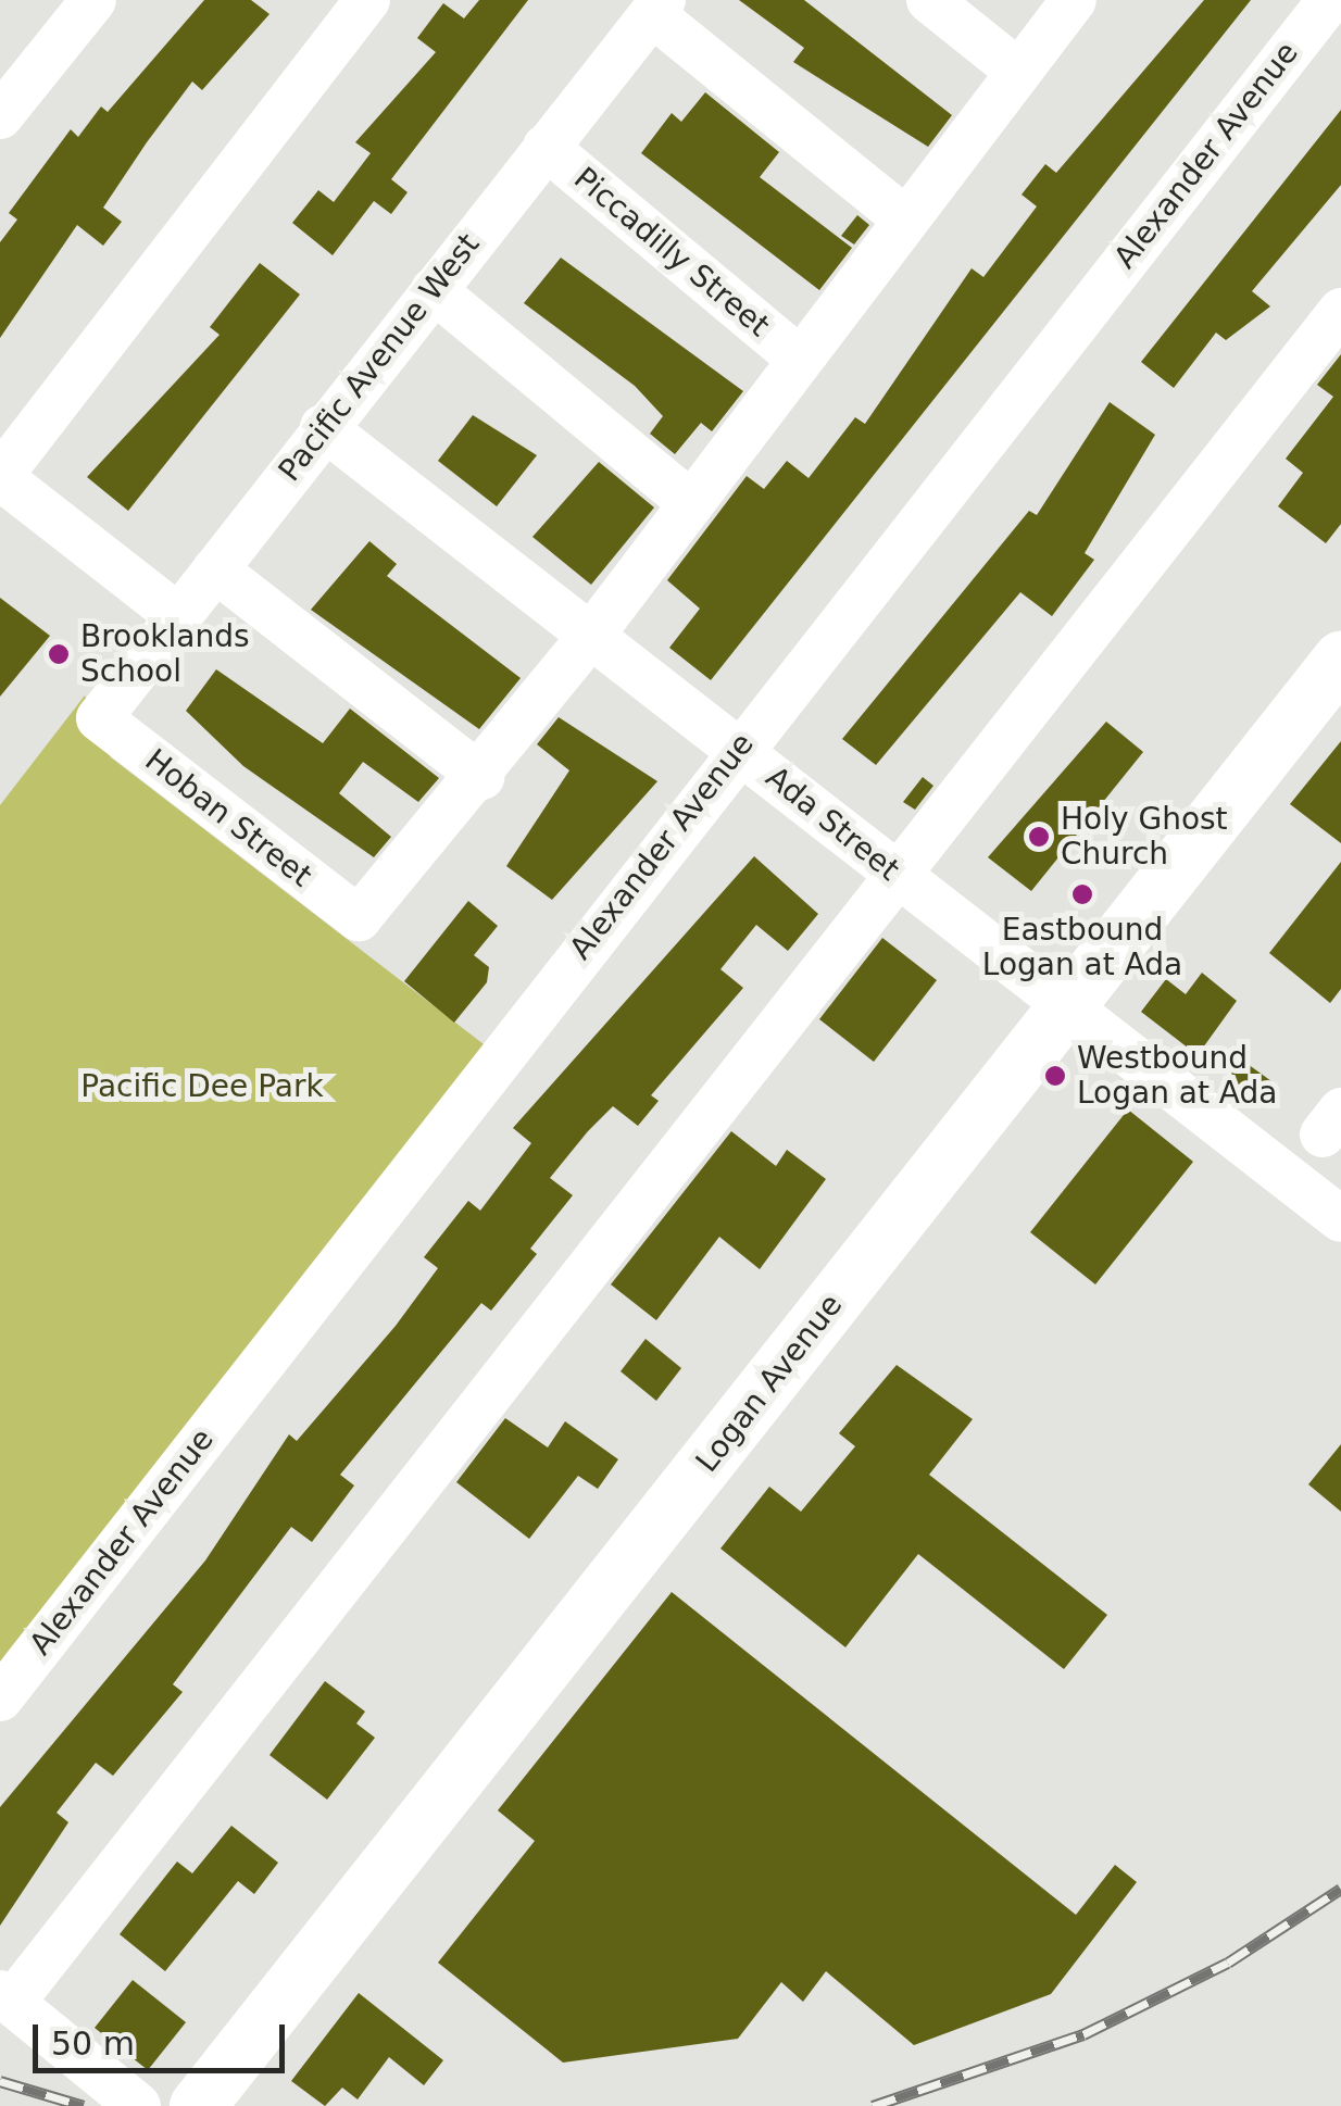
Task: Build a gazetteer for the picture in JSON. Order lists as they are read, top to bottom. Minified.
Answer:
{"streets":{"main road":["Logan Avenue"],"street":["Alexander Avenue","Piccadilly Street","Pacific Avenue West","Hoban Street","Ada Street"]},"crossings":[["Alexander Avenue","Ada Street"],["Piccadilly Street","Pacific Avenue West"],["Pacific Avenue West","Hoban Street"],["Pacific Avenue West","Ada Street"],["Ada Street","Logan Avenue"]],"parks":["Pacific Dee Park"],"places":["Brooklands School","Holy Ghost Church","Eastbound Logan at Ada","Westbound Logan at Ada"],"scale_bar":"50 m"}
